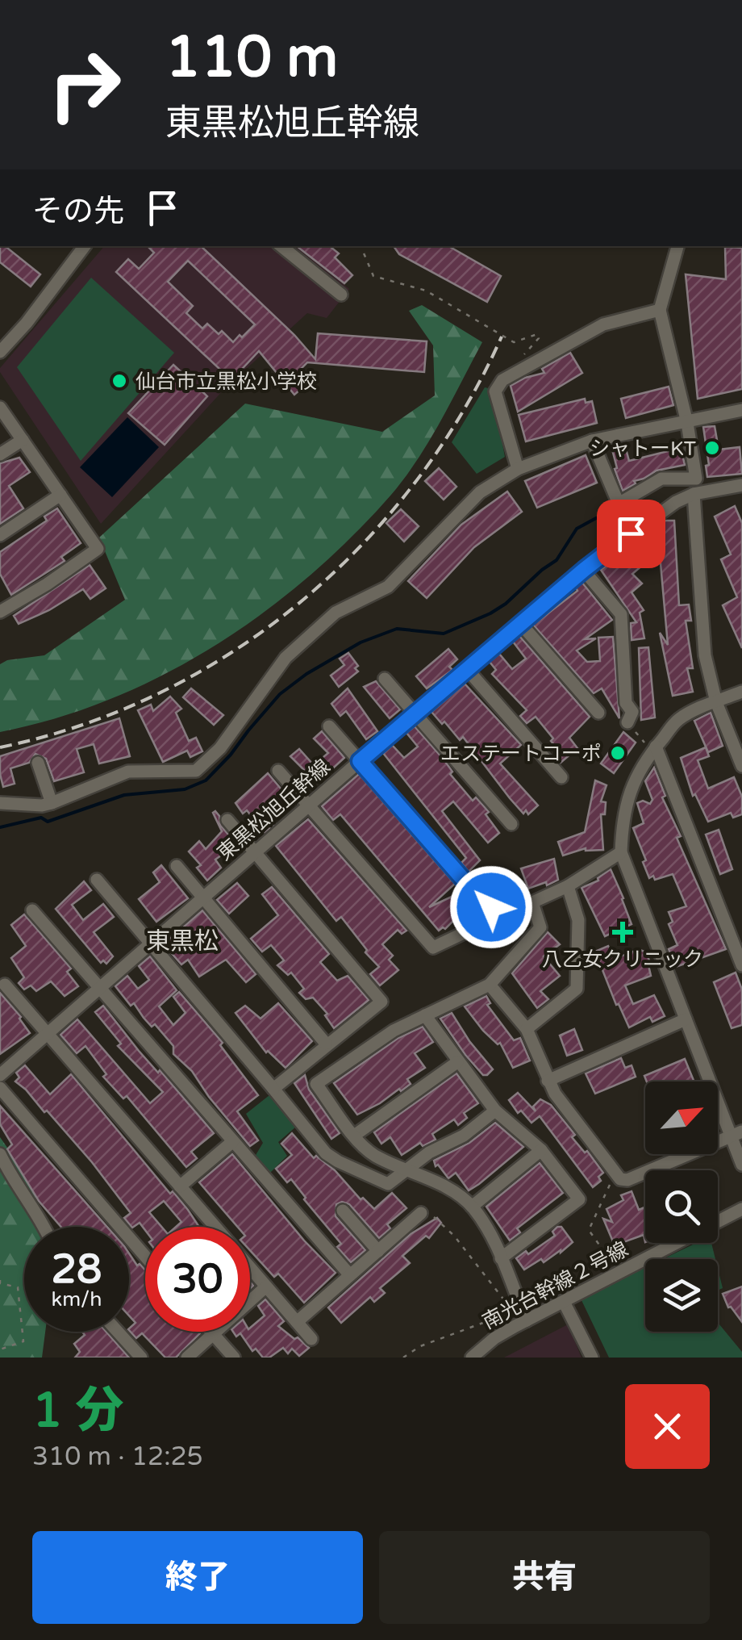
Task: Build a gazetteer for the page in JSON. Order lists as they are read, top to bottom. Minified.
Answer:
{"streets":{"street":["東黒松旭丘幹線","南光台幹線２号線"]},"districts":["東黒松"],"places":{"other":["仙台市立黒松小学校","シャトーKT","エステートコーポ"],"health":["八乙女クリニック"]},"north":"top right","page":{"turn":["110 m","東黒松旭丘幹線"],"then":"その先","speed":"28 km/h","limit":"30","heading":["1 分","310 m · 12:25"],"buttons":["終了","共有"]}}
